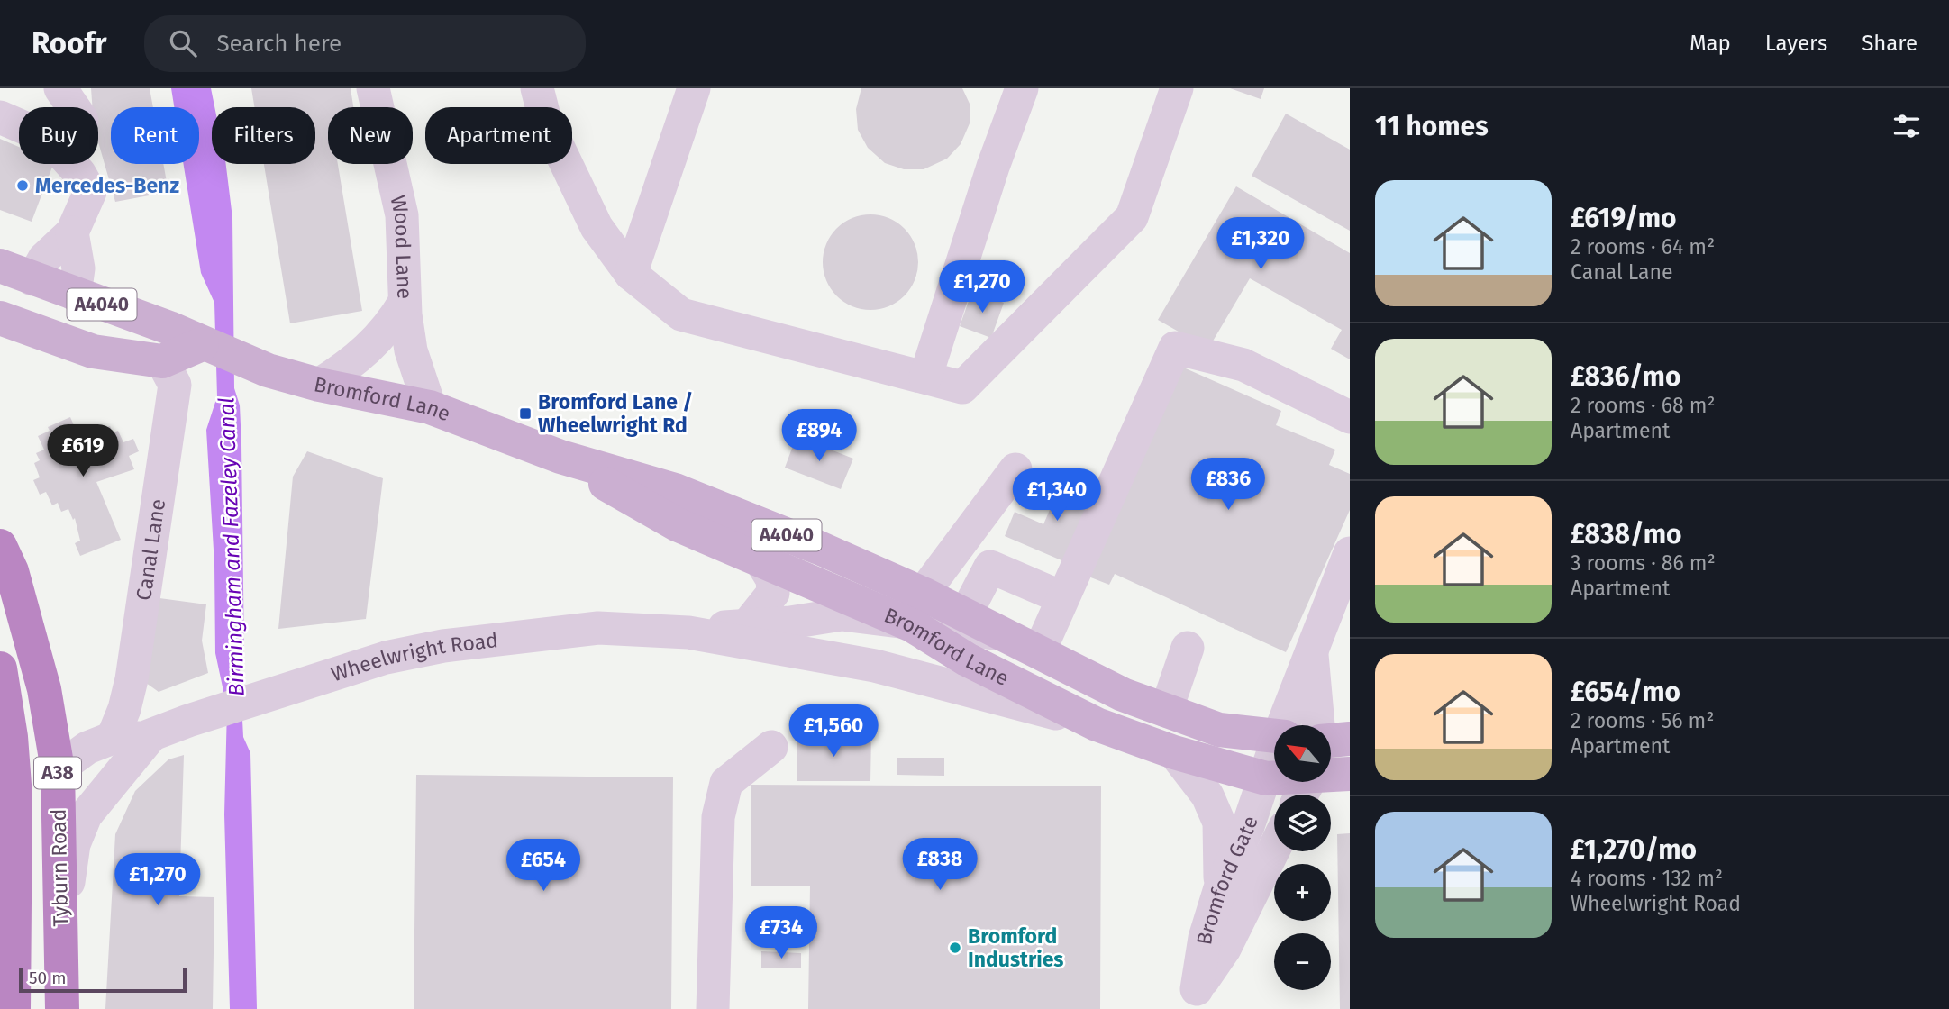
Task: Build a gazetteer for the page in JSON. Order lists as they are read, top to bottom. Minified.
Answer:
{"streets":{"highway":["A38","Tyburn Road"],"main road":["A4040","Bromford Lane"],"street":["Wood Lane","Canal Lane","Wheelwright Road","Bromford Gate"]},"crossings":[["Wood Lane","Bromford Lane"],["A4040","Canal Lane"],["Bromford Lane","Bromford Gate"],["Canal Lane","Wheelwright Road"],["Wheelwright Road","Tyburn Road"]],"water":["Birmingham and Fazeley Canal"],"places":{"other":["Mercedes-Benz","Bromford Industries"],"transit":["Bromford Lane / Wheelwright Rd"]},"scale_bar":"50 m","north":"top left","page":{"header":"Roofr","search":"Search here","nav":["Map","Layers","Share"],"heading":"11 homes","chip":["Buy","Rent","Filters","New","Apartment"],"list":[{"name":"£619/mo","note":"2 rooms · 64 m² · Canal Lane"},{"name":"£836/mo","note":"2 rooms · 68 m² · Apartment"},{"name":"£838/mo","note":"3 rooms · 86 m² · Apartment"},{"name":"£654/mo","note":"2 rooms · 56 m² · Apartment"},{"name":"£1,270/mo","note":"4 rooms · 132 m² · Wheelwright Road"}],"price":["£1,320","£1,270","£894","£619","£836","£1,340","£1,560","£838","£654","£1,270","£734"],"map_buttons":["+","−"],"scale":"50 m"}}
